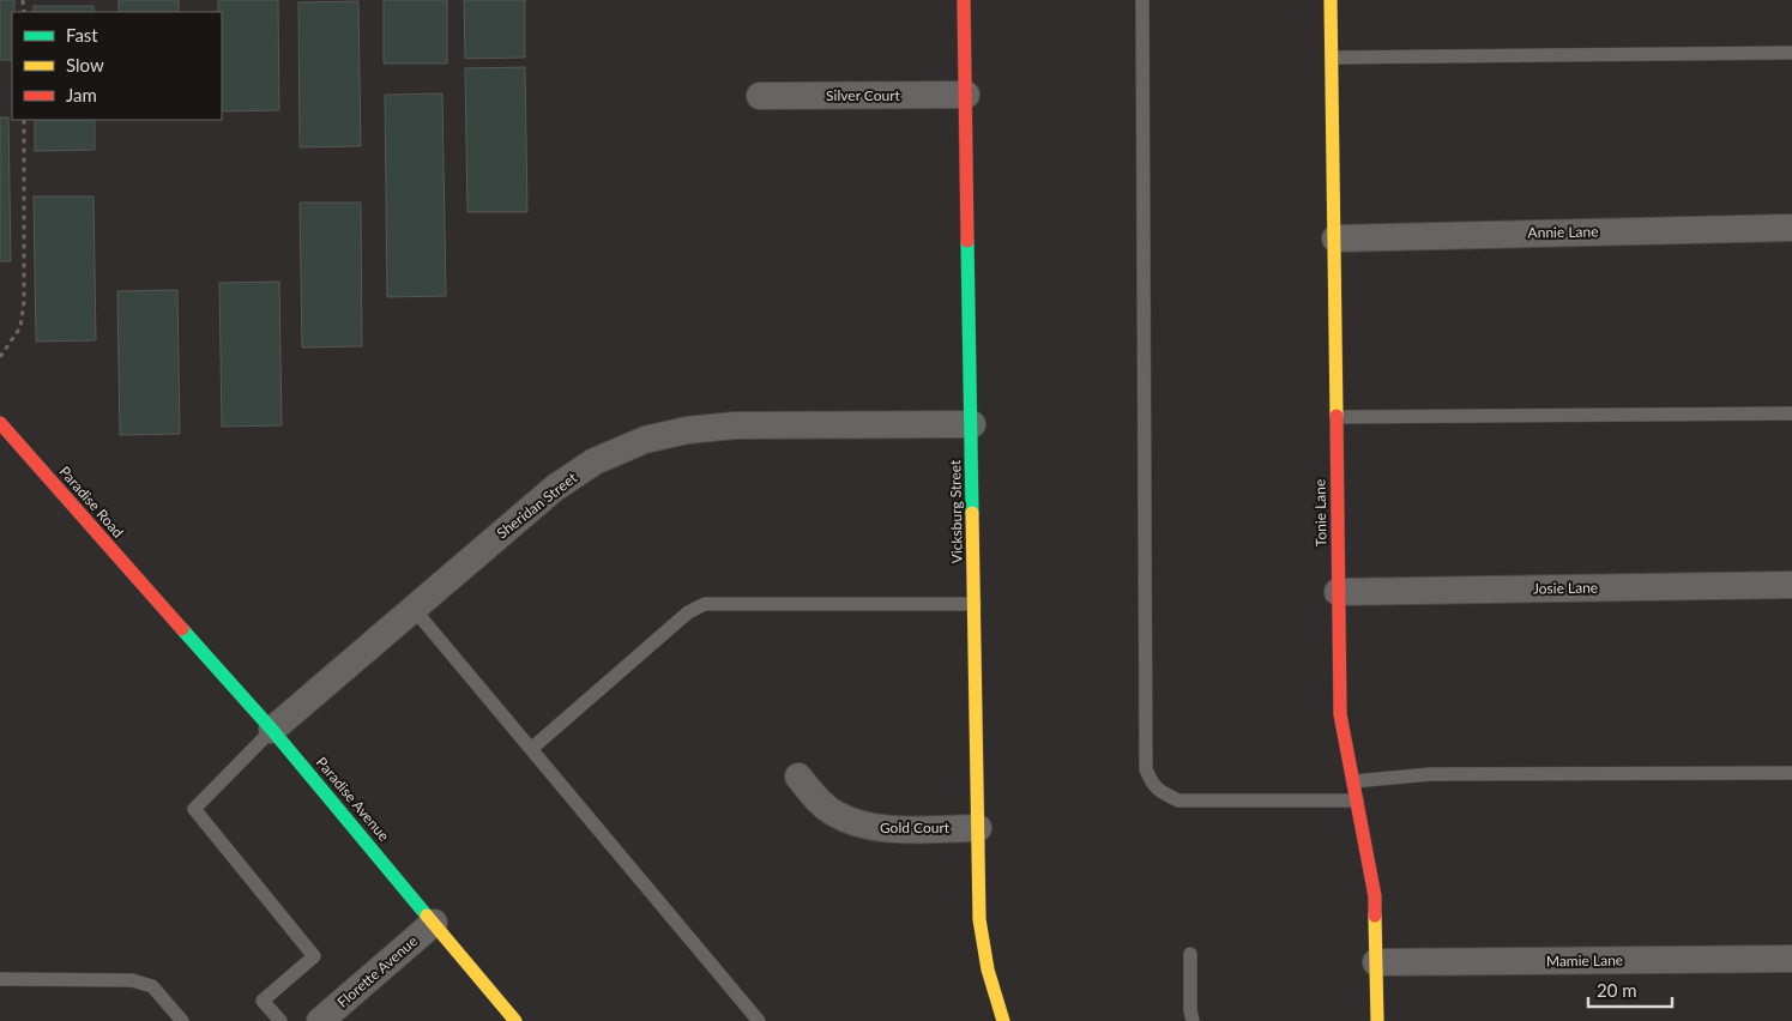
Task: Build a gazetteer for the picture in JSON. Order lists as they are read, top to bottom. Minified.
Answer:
{"streets":{"street":["Silver Court","Annie Lane","Paradise Road","Sheridan Street","Vicksburg Street","Tonie Lane","Josie Lane","Paradise Avenue","Gold Court","Mamie Lane","Florette Avenue"]},"crossings":[["Silver Court","Vicksburg Street"],["Annie Lane","Tonie Lane"],["Paradise Road","Paradise Avenue"],["Sheridan Street","Vicksburg Street"],["Sheridan Street","Paradise Avenue"],["Vicksburg Street","Gold Court"],["Tonie Lane","Josie Lane"],["Tonie Lane","Mamie Lane"],["Paradise Avenue","Florette Avenue"]],"legend":["Fast","Slow","Jam"],"scale_bar":"20 m"}
